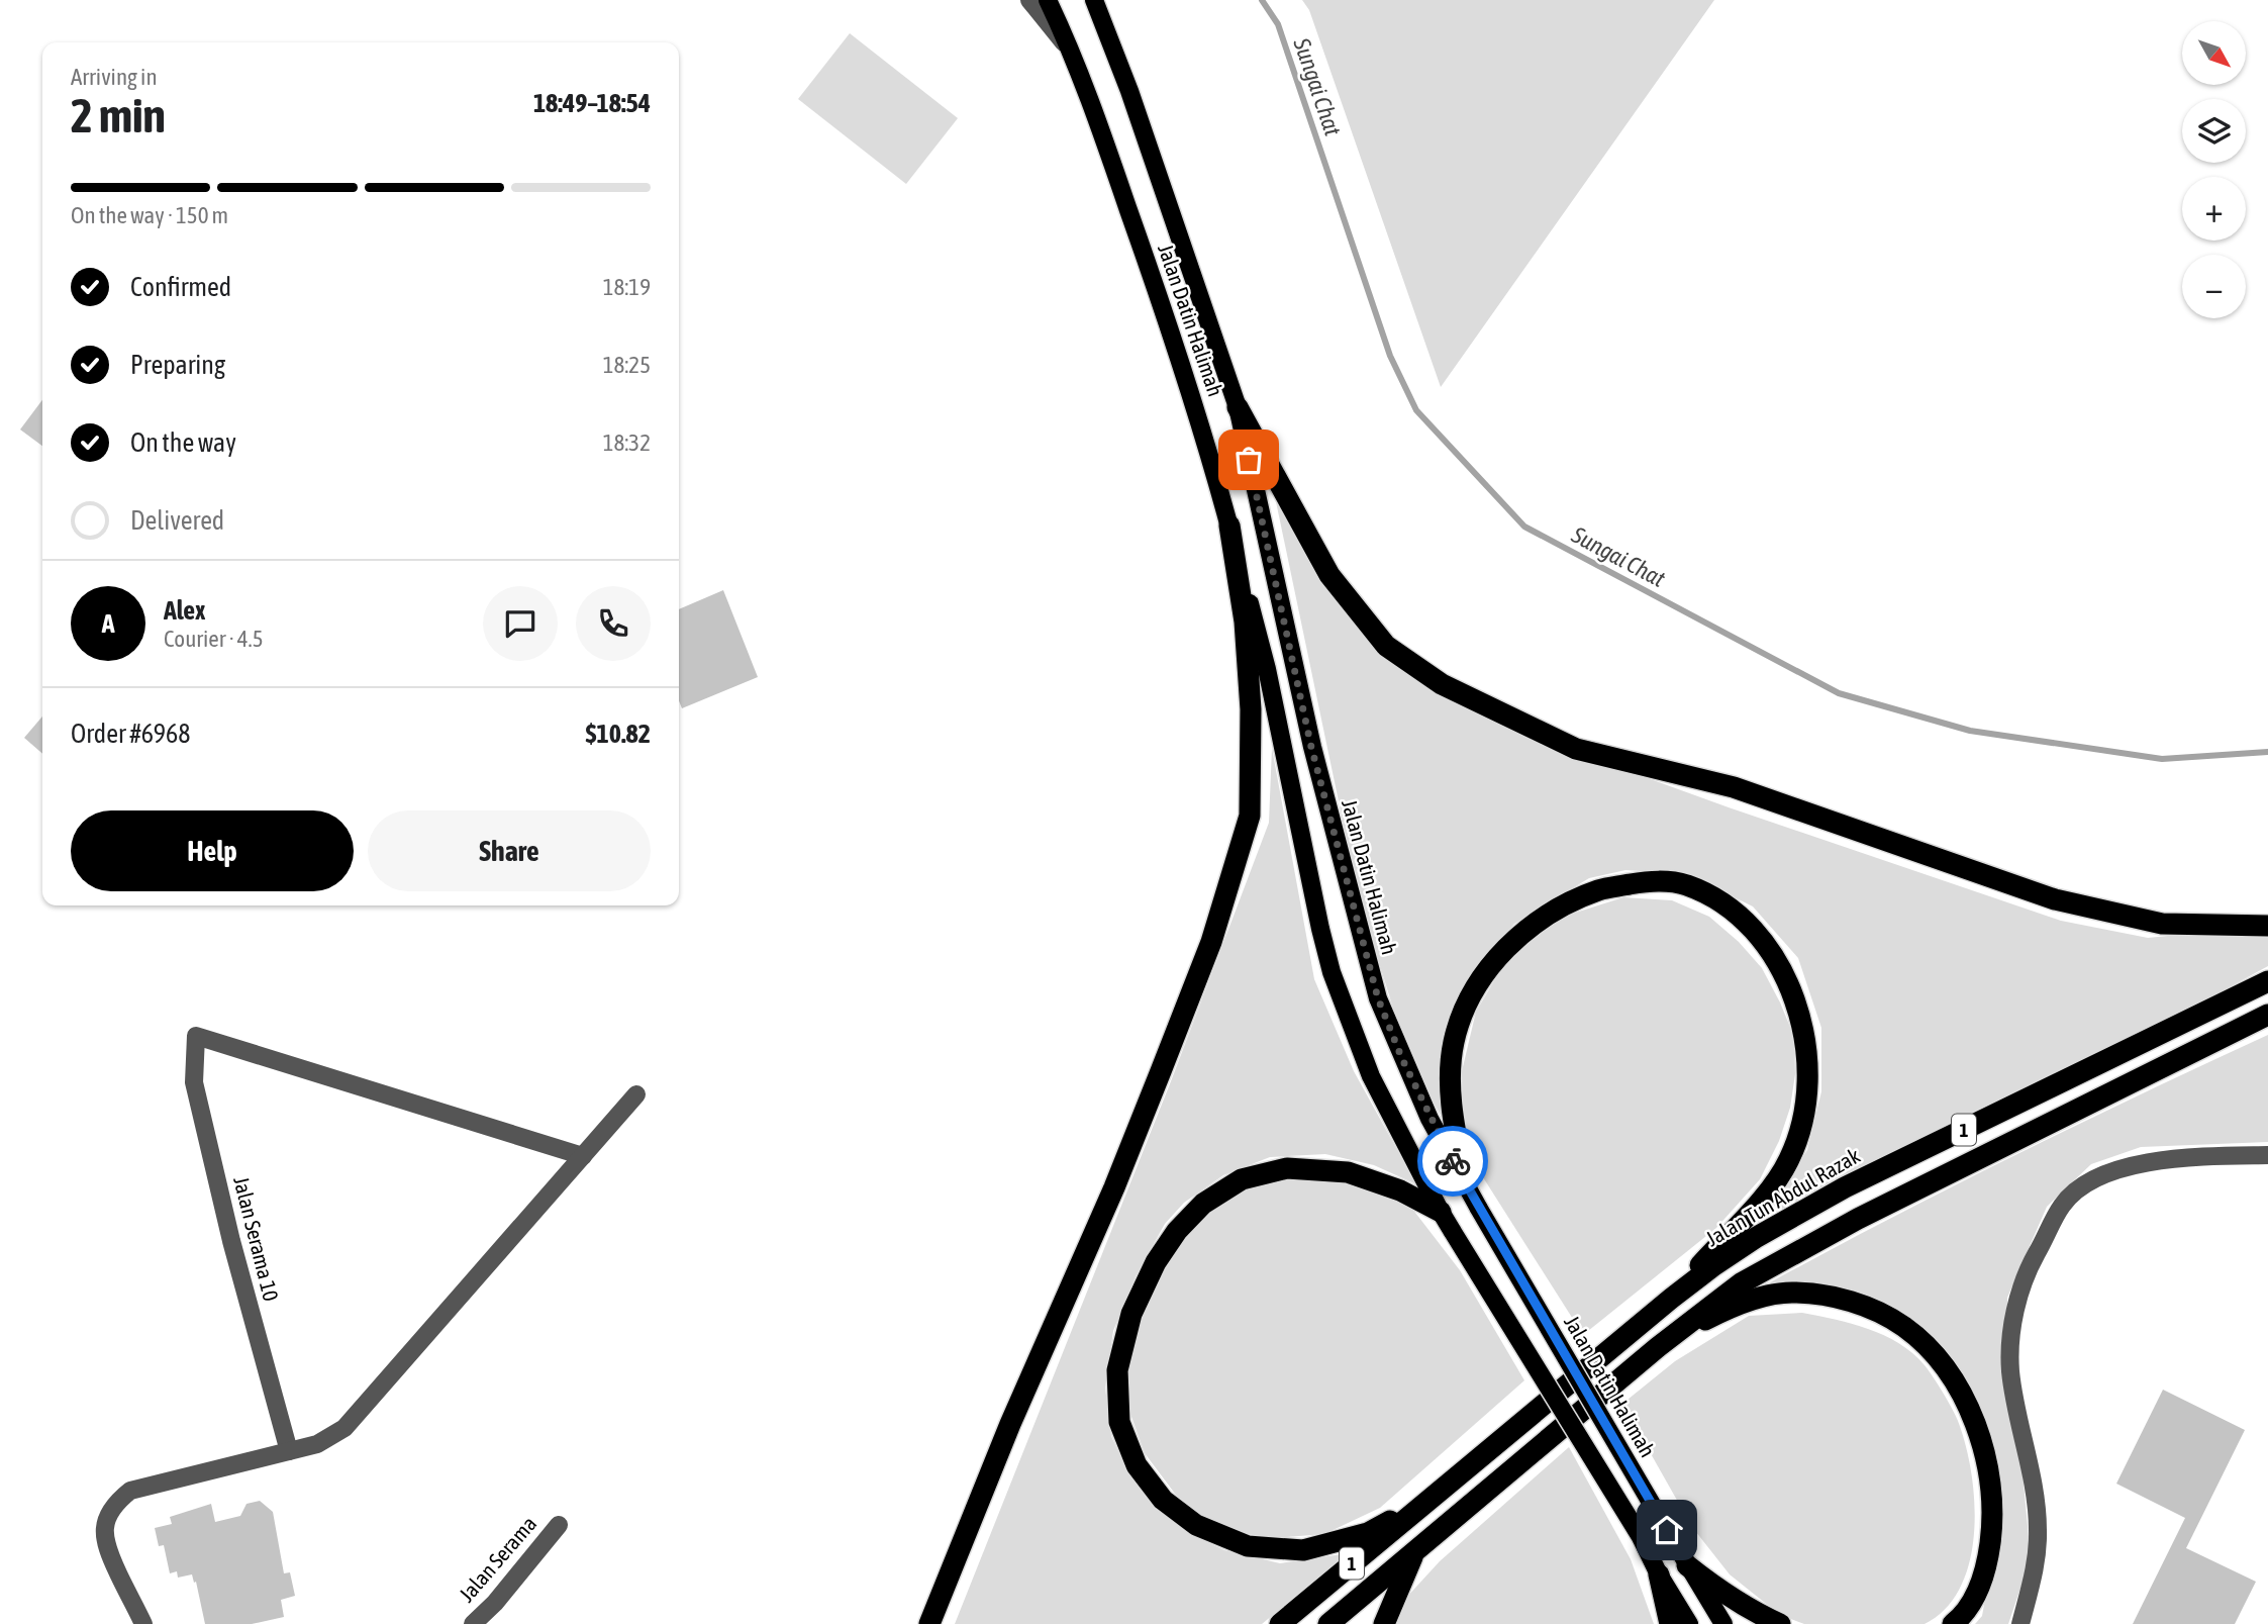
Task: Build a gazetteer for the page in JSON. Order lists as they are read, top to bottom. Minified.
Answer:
{"streets":{"highway":["1","Jalan Tun Abdul Razak"],"main road":["Jalan Datin Halimah"],"street":["Jalan Serama 10","Jalan Serama"]},"water":["Sungai Chat"],"north":"bottom right","page":{"map_buttons":["+","−"],"heading":["2 min","Arriving in","18:49–18:54"],"panel":["Alex","Courier · 4.5","Order #6968","$10.82"],"bar":"On the way · 150 m","list":[["Confirmed","18:19"],["Preparing","18:25"],["On the way","18:32"],"Delivered"],"round":"A","buttons":["Help","Share"]}}
